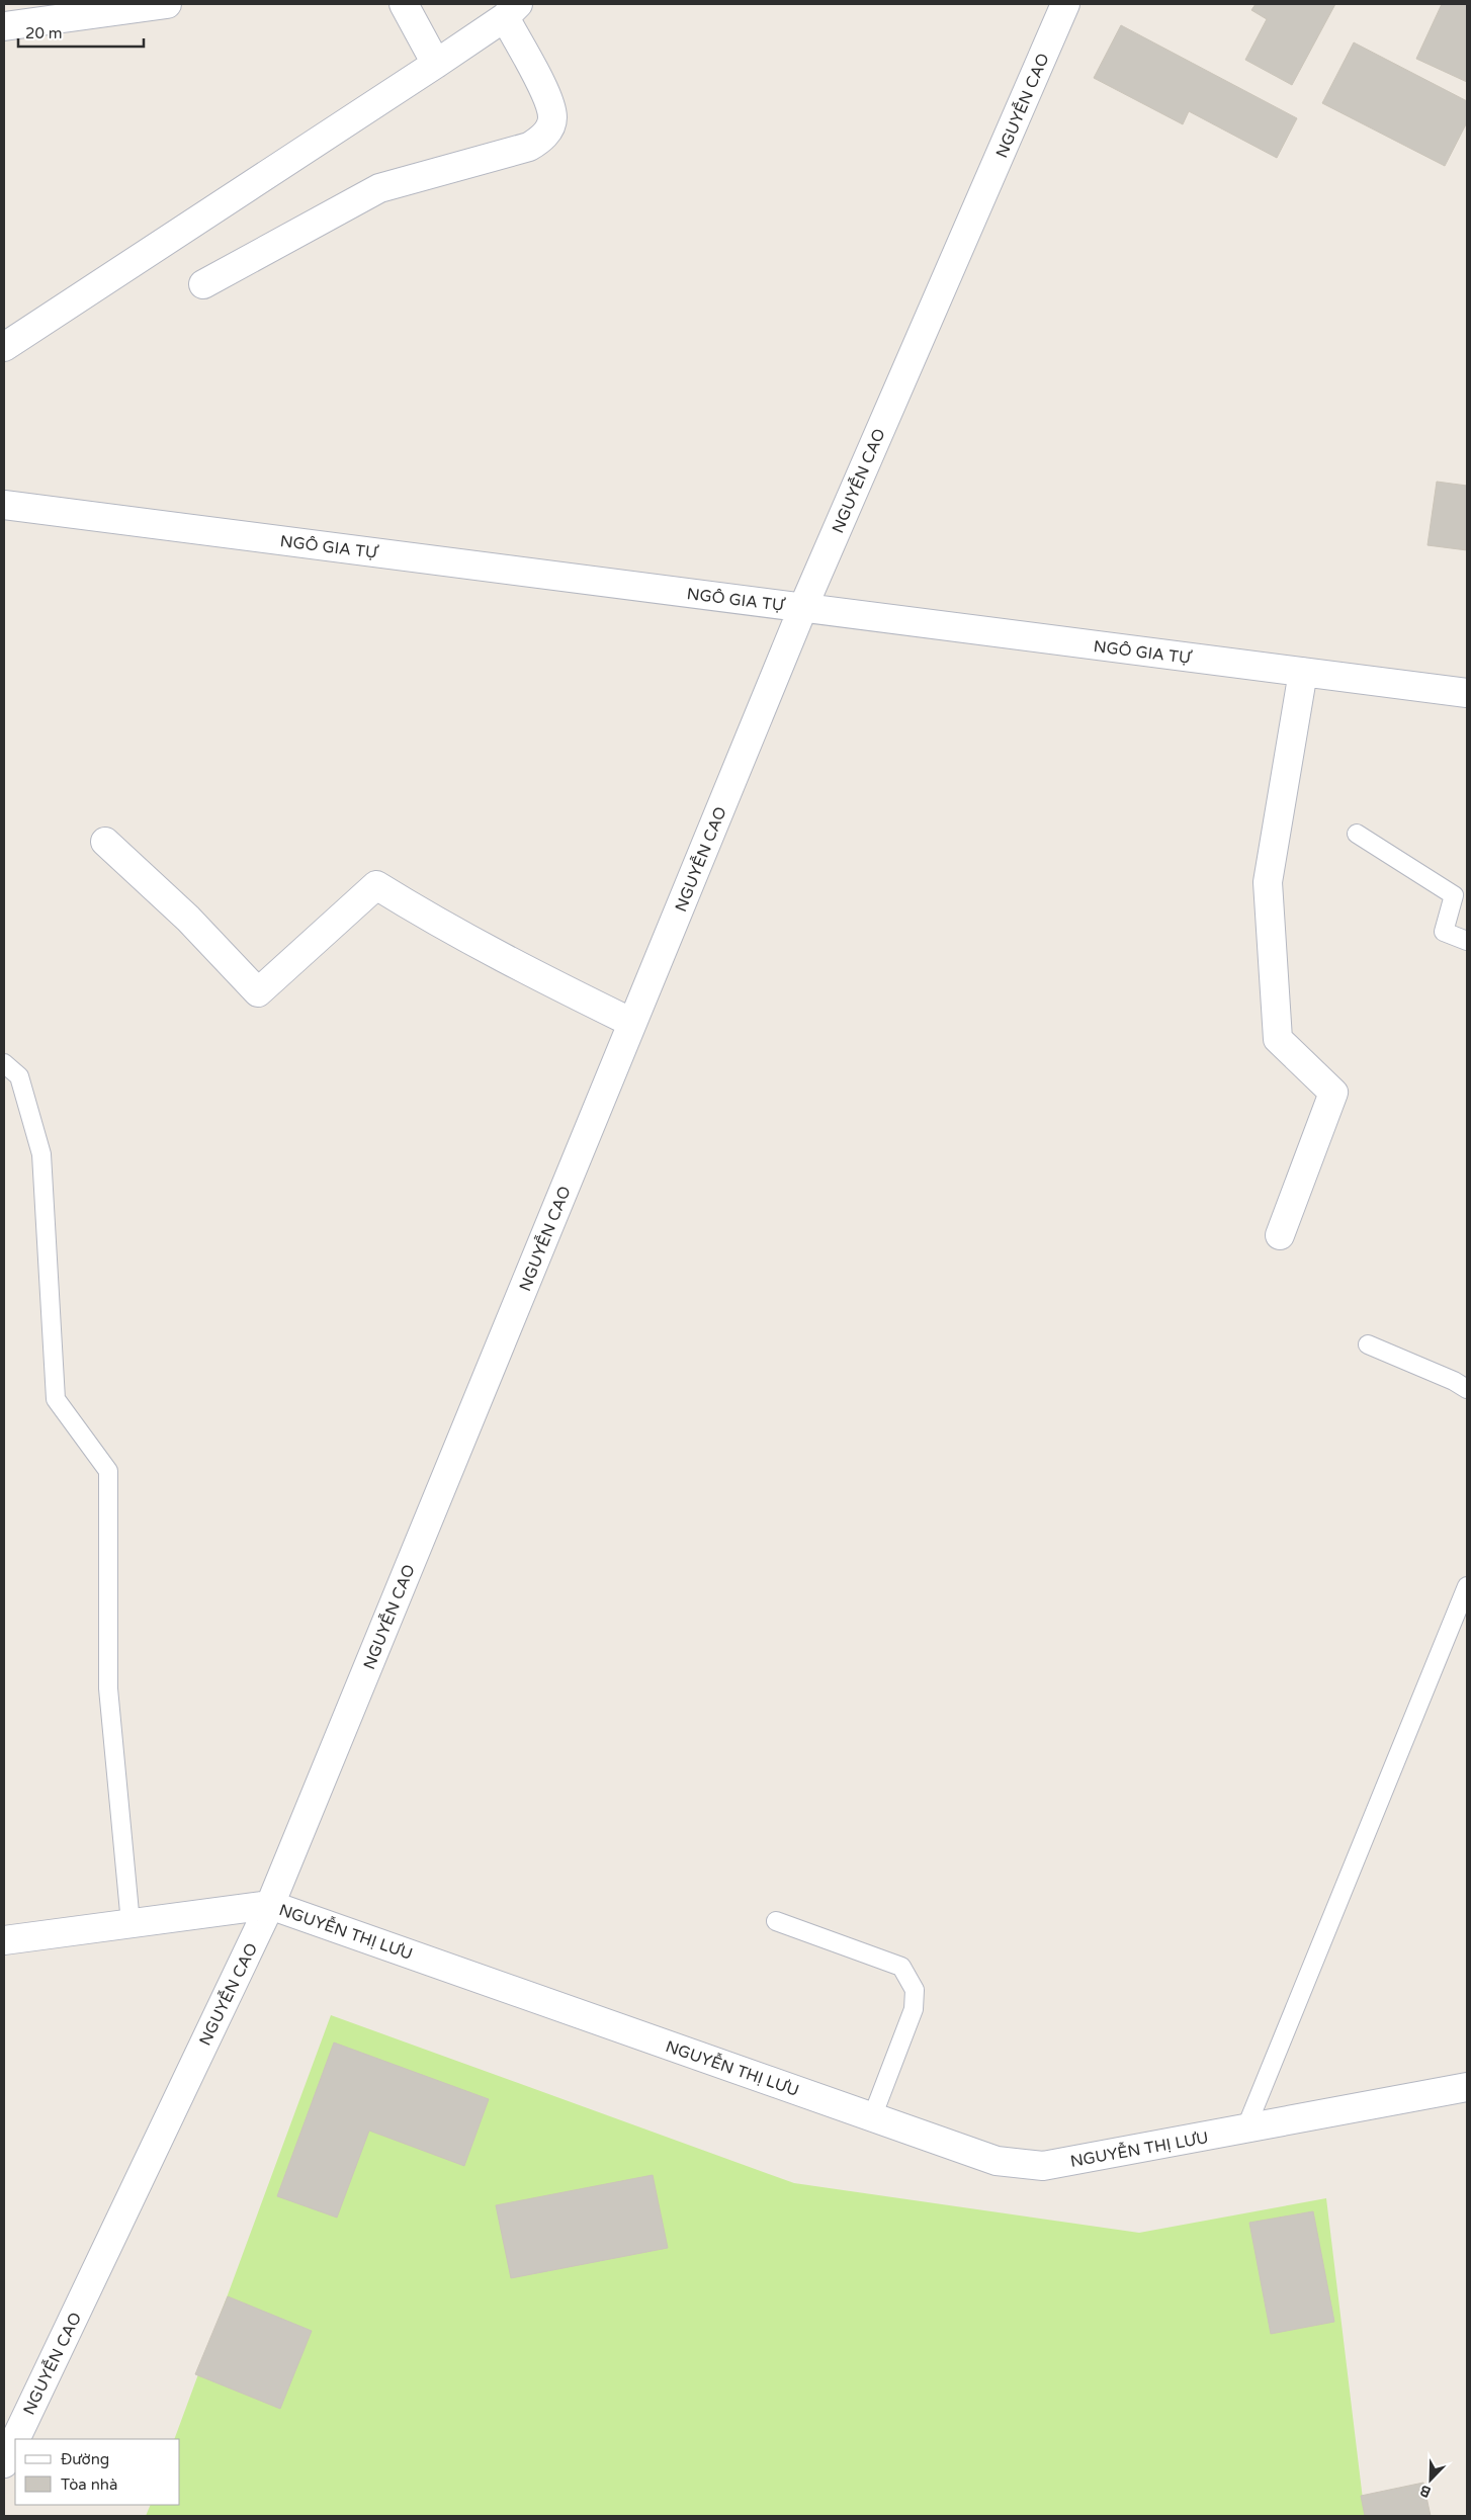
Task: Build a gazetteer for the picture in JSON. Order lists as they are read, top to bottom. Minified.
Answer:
{"streets":{"street":["NGUYỄN CAO","NGÔ GIA TỰ","NGUYỄN THỊ LƯU"]},"crossings":[["NGUYỄN CAO","NGÔ GIA TỰ"],["NGUYỄN CAO","NGUYỄN THỊ LƯU"]],"legend":["Đường","Tòa nhà"],"scale_bar":"20 m","north":"bottom left"}
